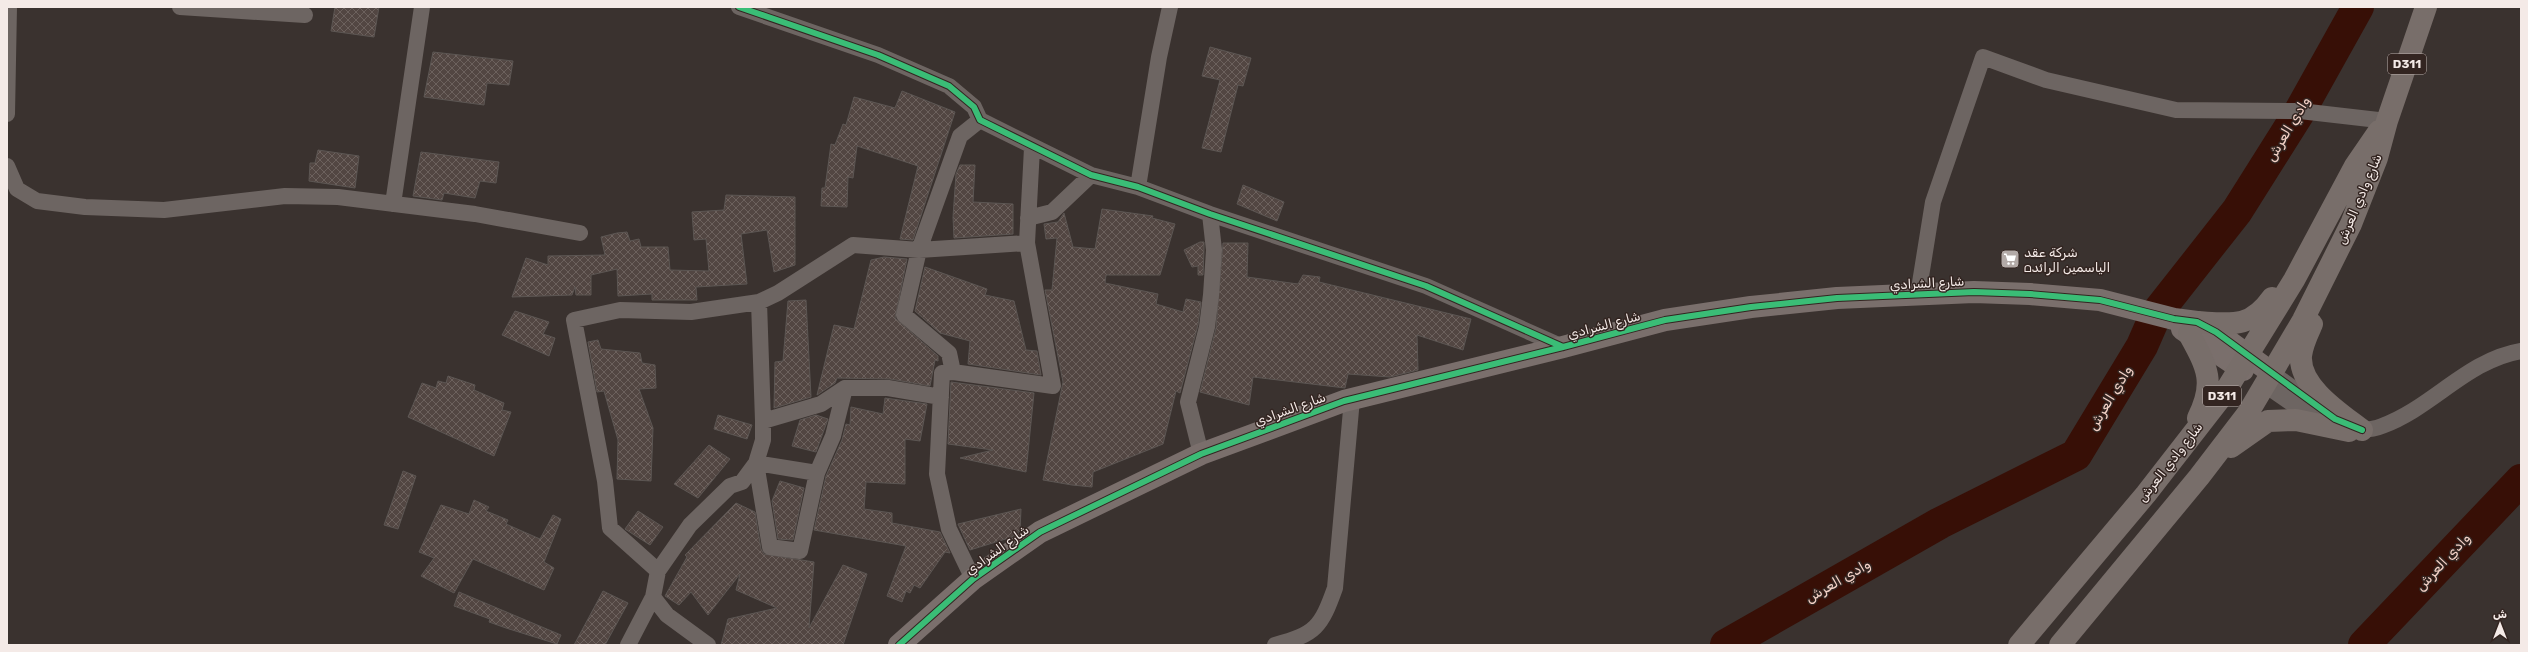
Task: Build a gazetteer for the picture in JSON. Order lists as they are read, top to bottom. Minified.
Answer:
{"streets":{"main road":["D311","شارع وادي العرش"],"street":["شارع الشرادي"]},"crossings":[["شارع وادي العرش","شارع الشرادي"]],"water":["وادي العرش"],"places":{"supermarket":["شرکة عقد الیاسمین الرائدہ"]},"north":"top"}
